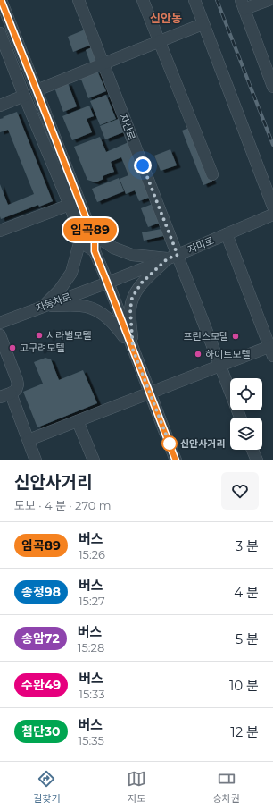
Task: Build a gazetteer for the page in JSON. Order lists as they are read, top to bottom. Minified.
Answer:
{"streets":{"street":["자산로","자미로","자동차로"]},"crossings":[["자산로","자미로"],["자미로","자동차로"]],"districts":["신안동"],"places":["서라벌모텔","프린스모텔","고구려모텔","하이트모텔","신안사거리"],"lines":["bus line 임곡89"],"page":{"on_map":"임곡89","heading":["신안사거리","도보 · 4 분 · 270 m"],"list":[{"mark":"임곡89","name":"버스","note":"15:26","value":"3 분"},{"mark":"송정98","name":"버스","note":"15:27","value":"4 분"},{"mark":"송암72","name":"버스","note":"15:28","value":"5 분"},{"mark":"수완49","name":"버스","note":"15:33","value":"10 분"},{"mark":"첨단30","name":"버스","note":"15:35","value":"12 분"}],"tabs":["길찾기","지도","승차권"]}}
